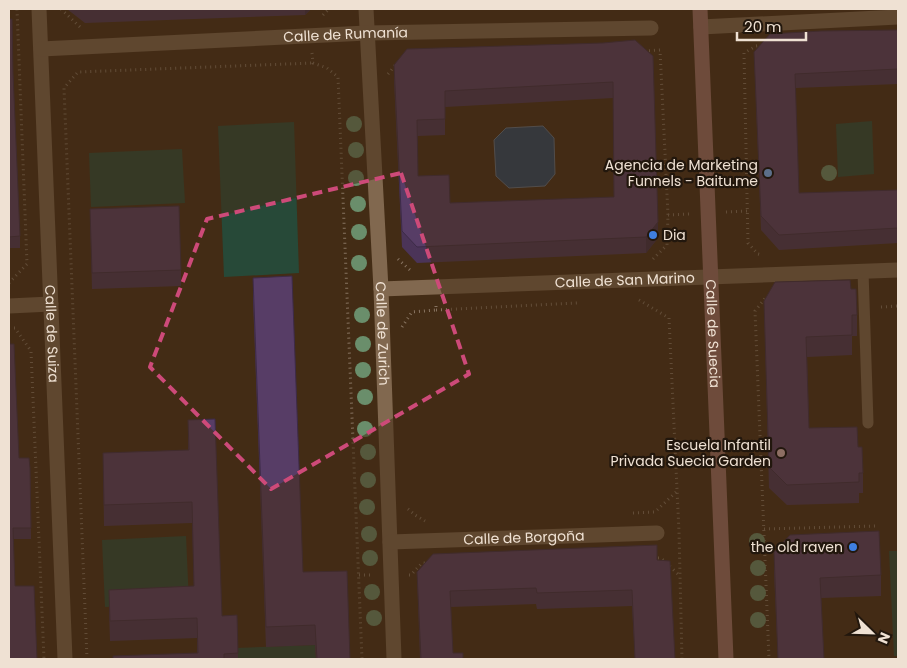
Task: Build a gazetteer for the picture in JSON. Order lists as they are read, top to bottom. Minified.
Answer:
{"streets":{"street":["Calle de Rumanía","Calle de San Marino","Calle de Suiza","Calle de Zurich","Calle de Suecia","Calle de Borgoña"]},"crossings":[["Calle de Rumanía","Calle de Suiza"],["Calle de Rumanía","Calle de Zurich"],["Calle de San Marino","Calle de Zurich"],["Calle de San Marino","Calle de Suecia"],["Calle de Zurich","Calle de Borgoña"]],"places":["Agencia de Marketing Funnels - Baitu.me","Dia","Escuela Infantil Privada Suecia Garden","the old raven"],"scale_bar":"20 m","north":"bottom right"}
